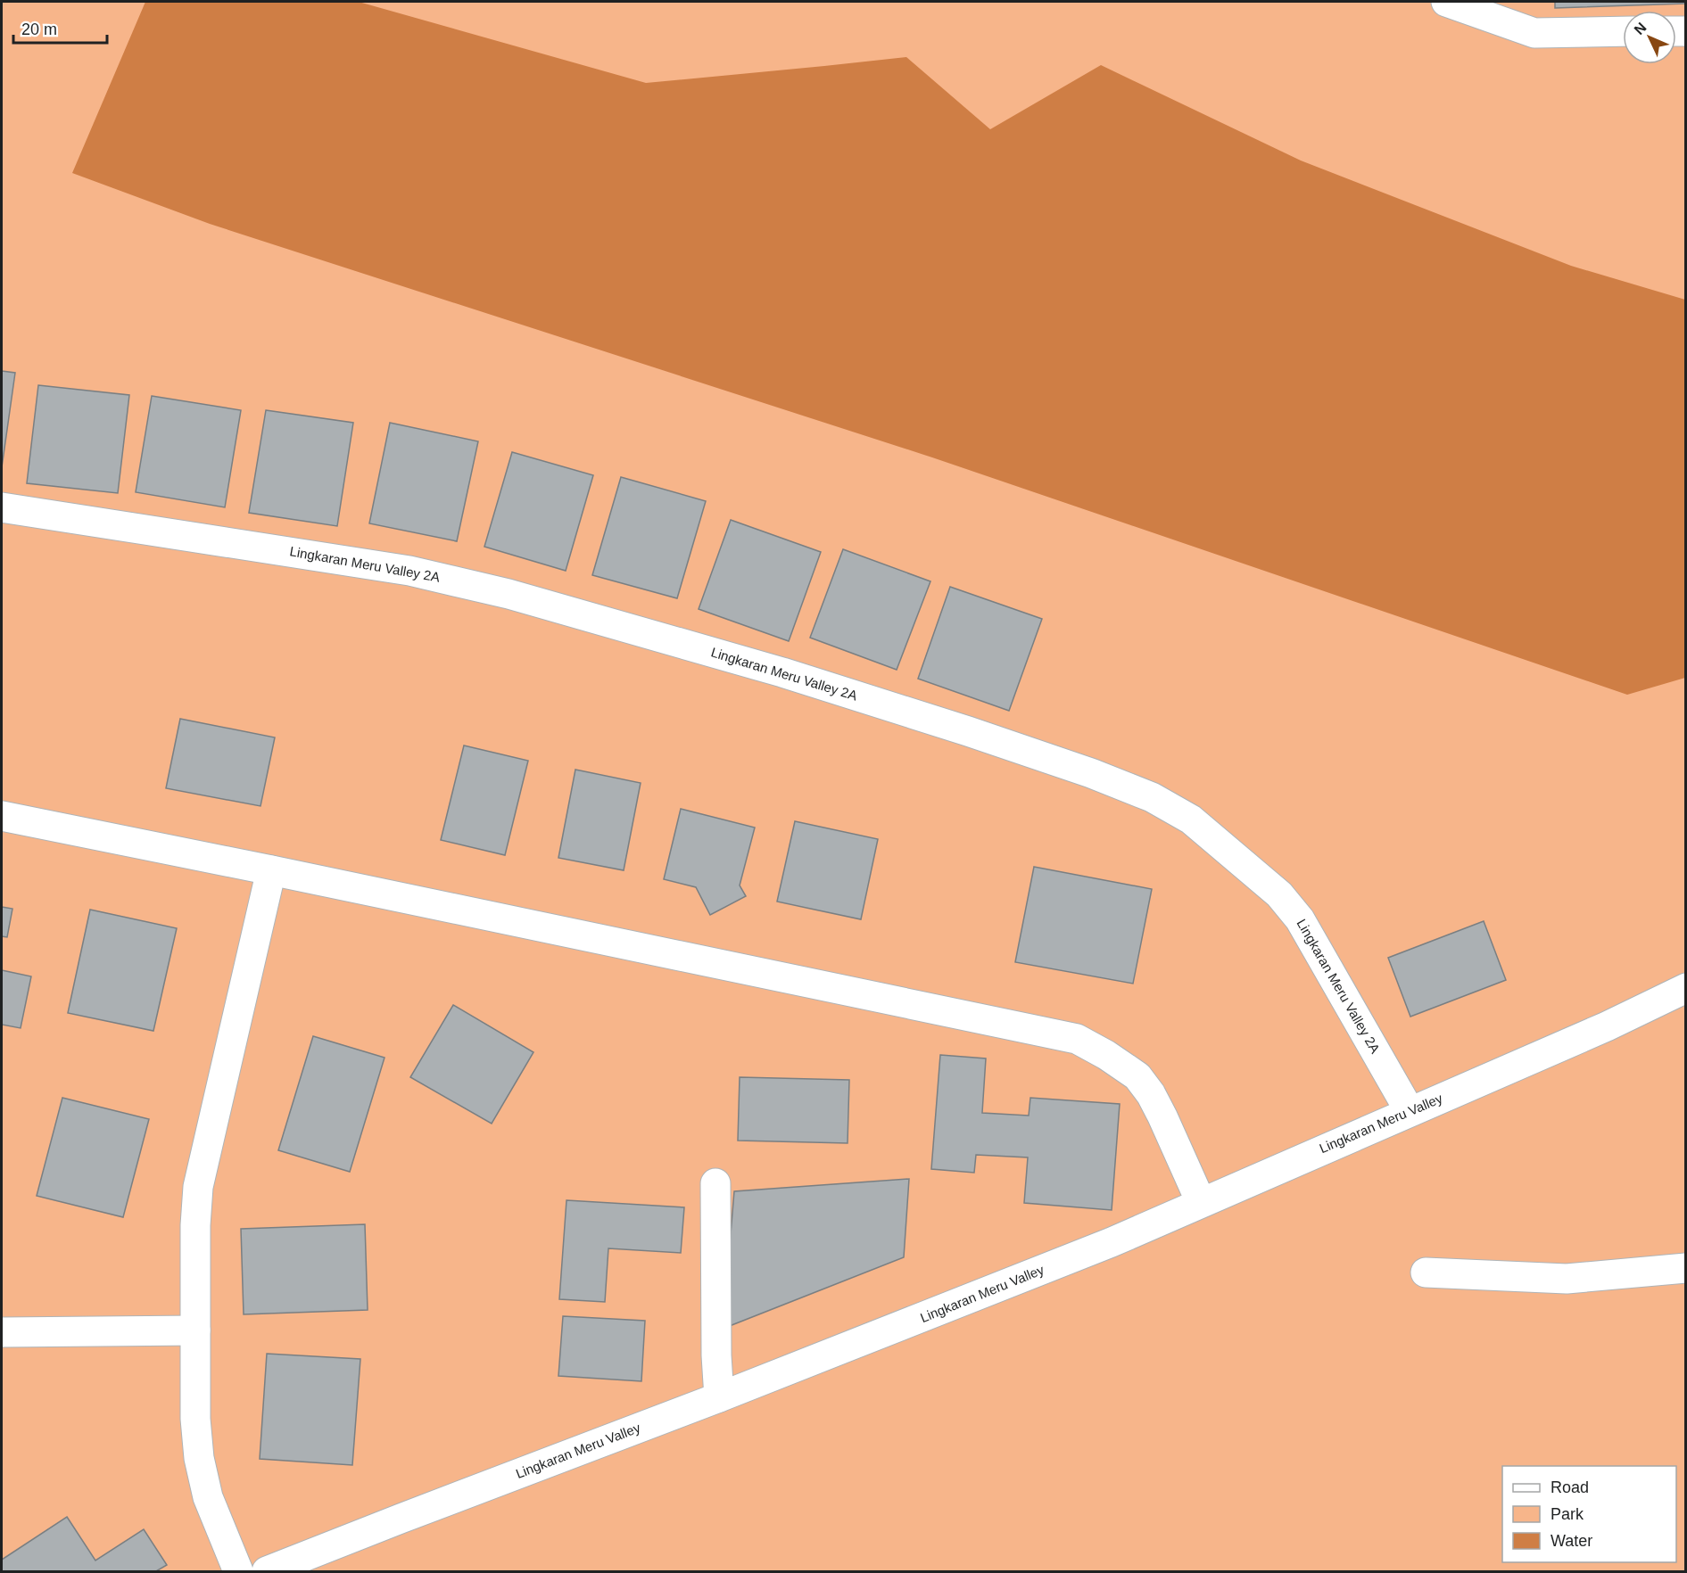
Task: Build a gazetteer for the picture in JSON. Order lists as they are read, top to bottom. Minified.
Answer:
{"streets":{"street":["Lingkaran Meru Valley 2A","Lingkaran Meru Valley"]},"crossings":[["Lingkaran Meru Valley 2A","Lingkaran Meru Valley"]],"legend":["Road","Park","Water"],"scale_bar":"20 m","north":"top left"}
